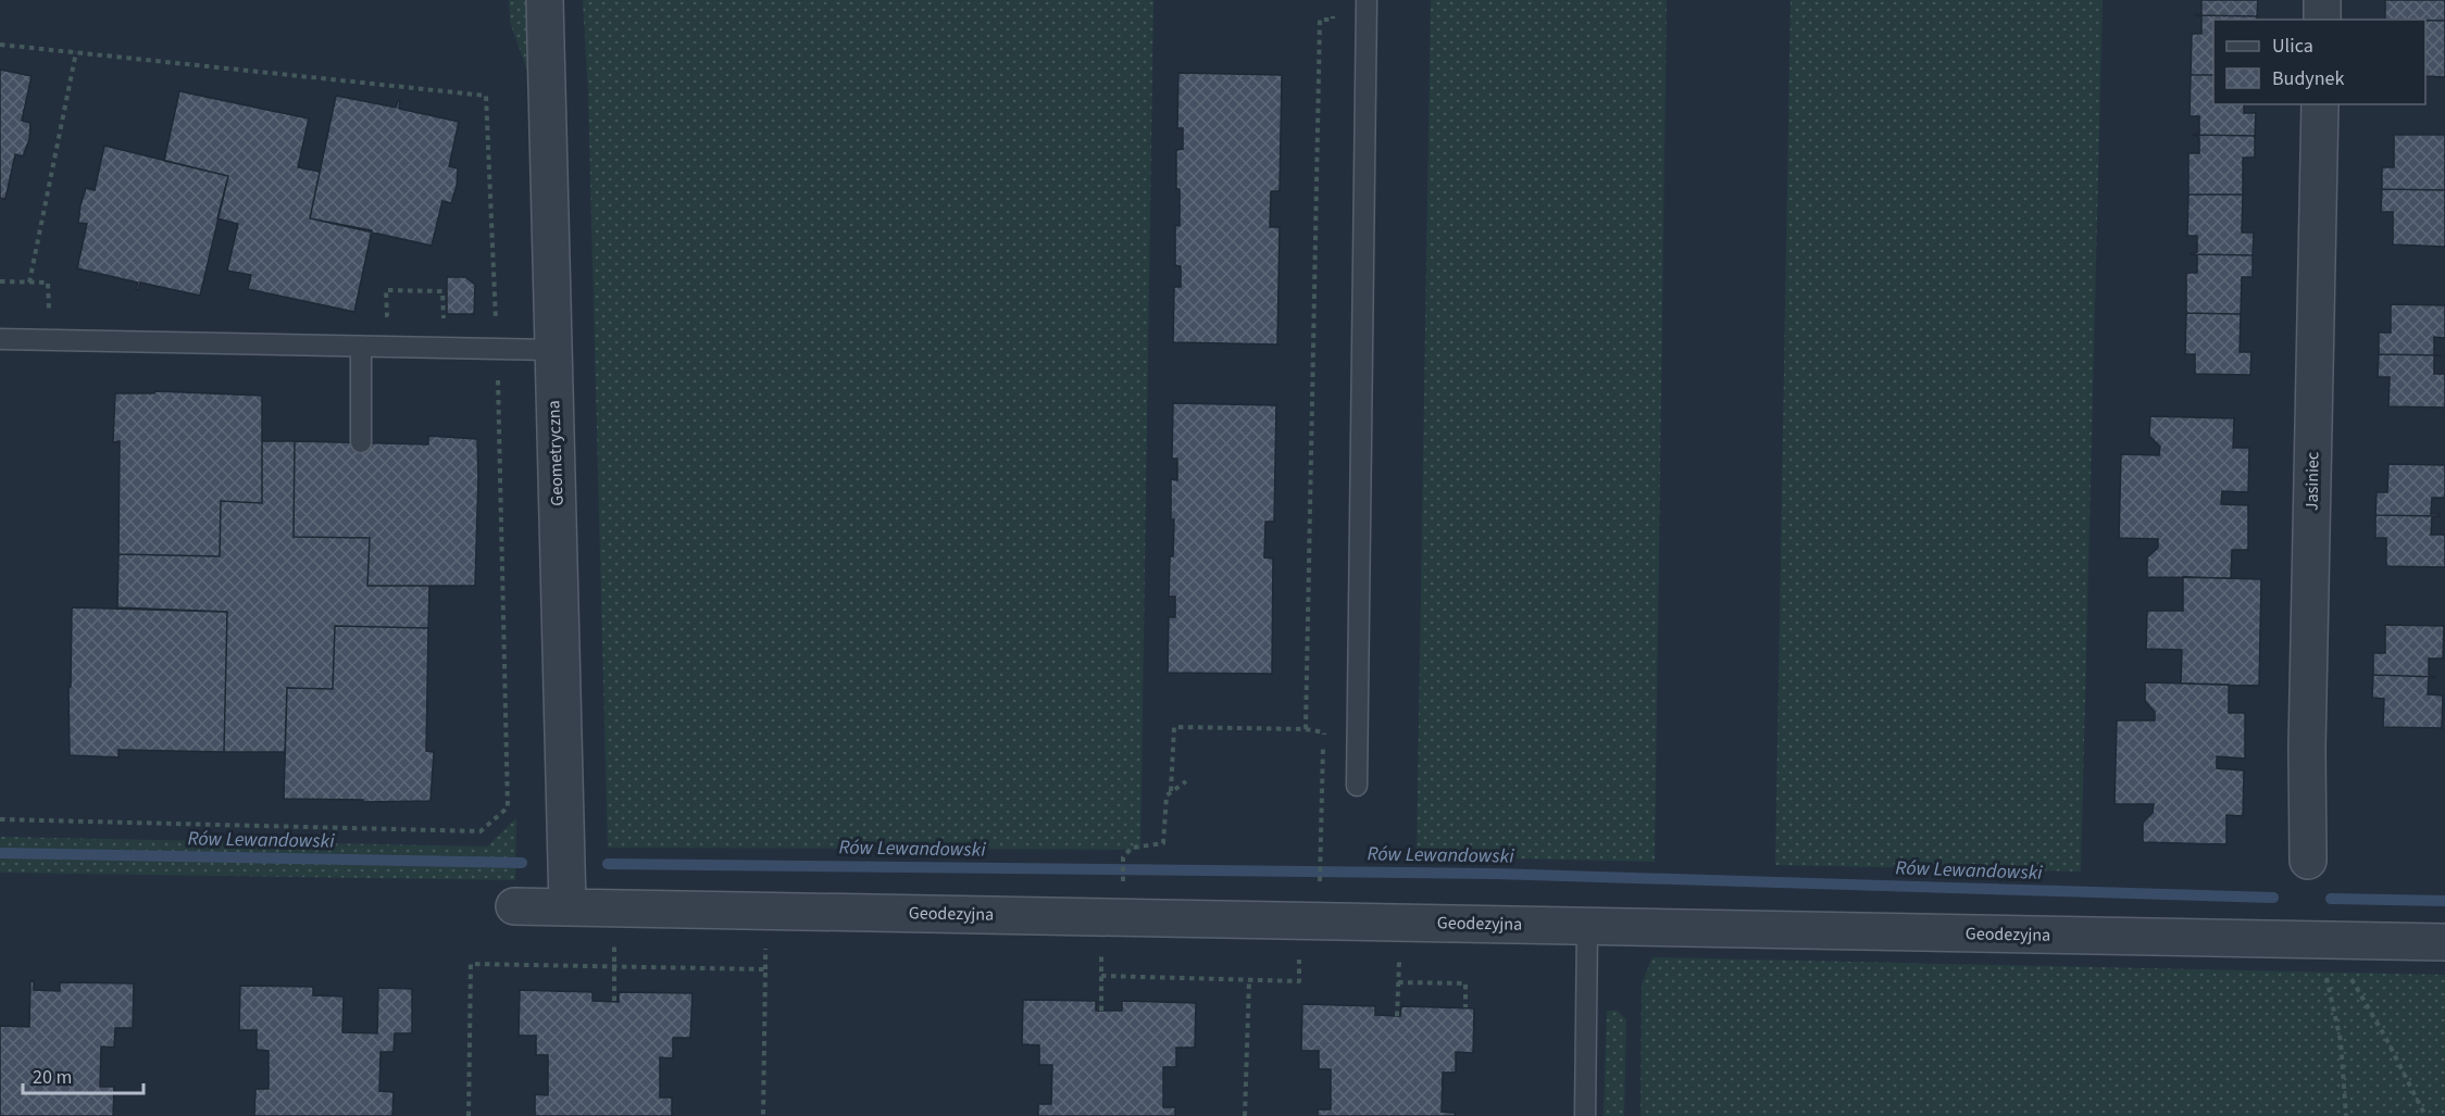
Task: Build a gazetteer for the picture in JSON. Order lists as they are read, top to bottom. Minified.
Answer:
{"streets":{"street":["Geometryczna","Jasiniec","Geodezyjna"]},"crossings":[["Geometryczna","Geodezyjna"]],"water":["Rów Lewandowski"],"legend":["Ulica","Budynek"],"scale_bar":"20 m"}
